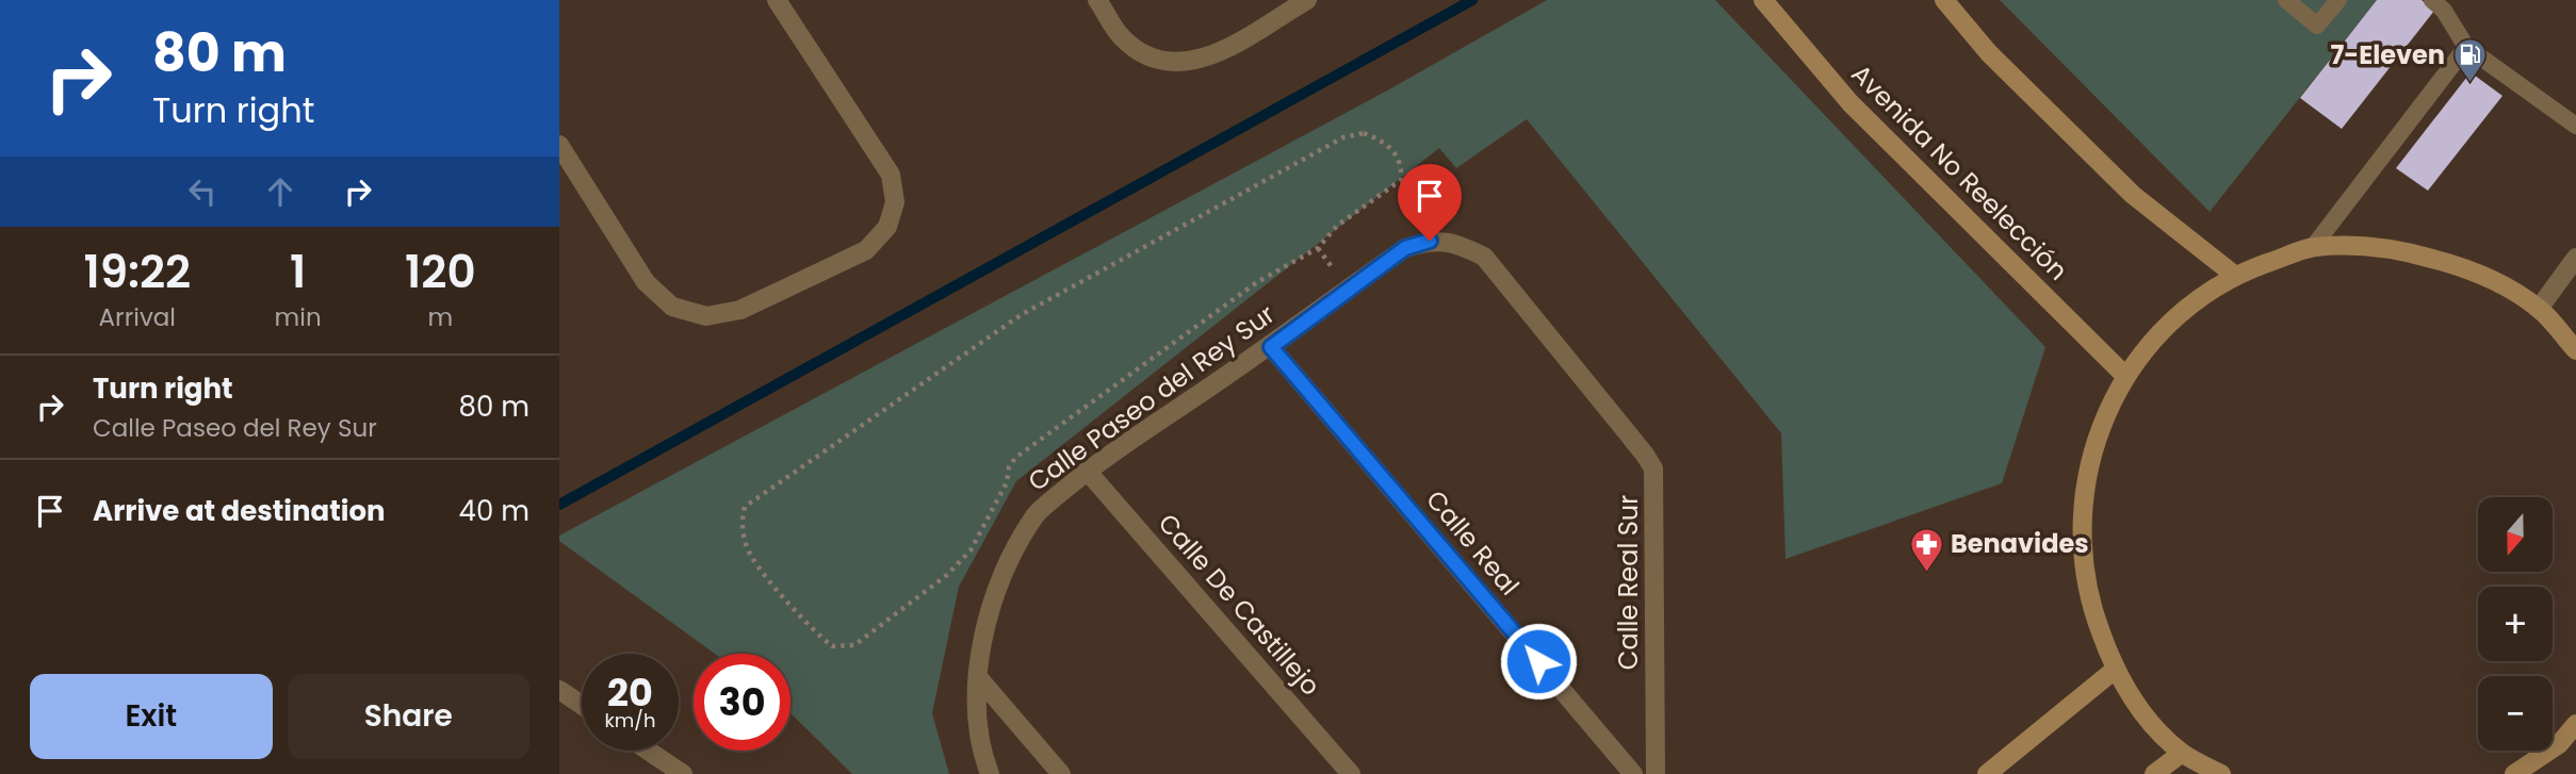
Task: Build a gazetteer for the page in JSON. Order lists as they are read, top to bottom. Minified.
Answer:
{"streets":{"main road":["Avenida No Reelección"],"street":["Calle Paseo del Rey Sur","Calle Real","Calle Real Sur","Calle De Castillejo"]},"crossings":[["Calle Paseo del Rey Sur","Calle Real"],["Calle Paseo del Rey Sur","Calle Real Sur"],["Calle Paseo del Rey Sur","Calle De Castillejo"]],"places":{"fuel station":["7-Eleven"],"pharmacy":["Benavides"]},"north":"bottom","page":{"turn":["80 m","Turn right"],"eta":["19:22","Arrival","1","min","120","m"],"list":[{"name":"Turn right","note":"Calle Paseo del Rey Sur","value":"80 m"},{"name":"Arrive at destination","value":"40 m"}],"map_buttons":["+","−"],"speed":"20 km/h","limit":"30","buttons":["Exit","Share"]}}
